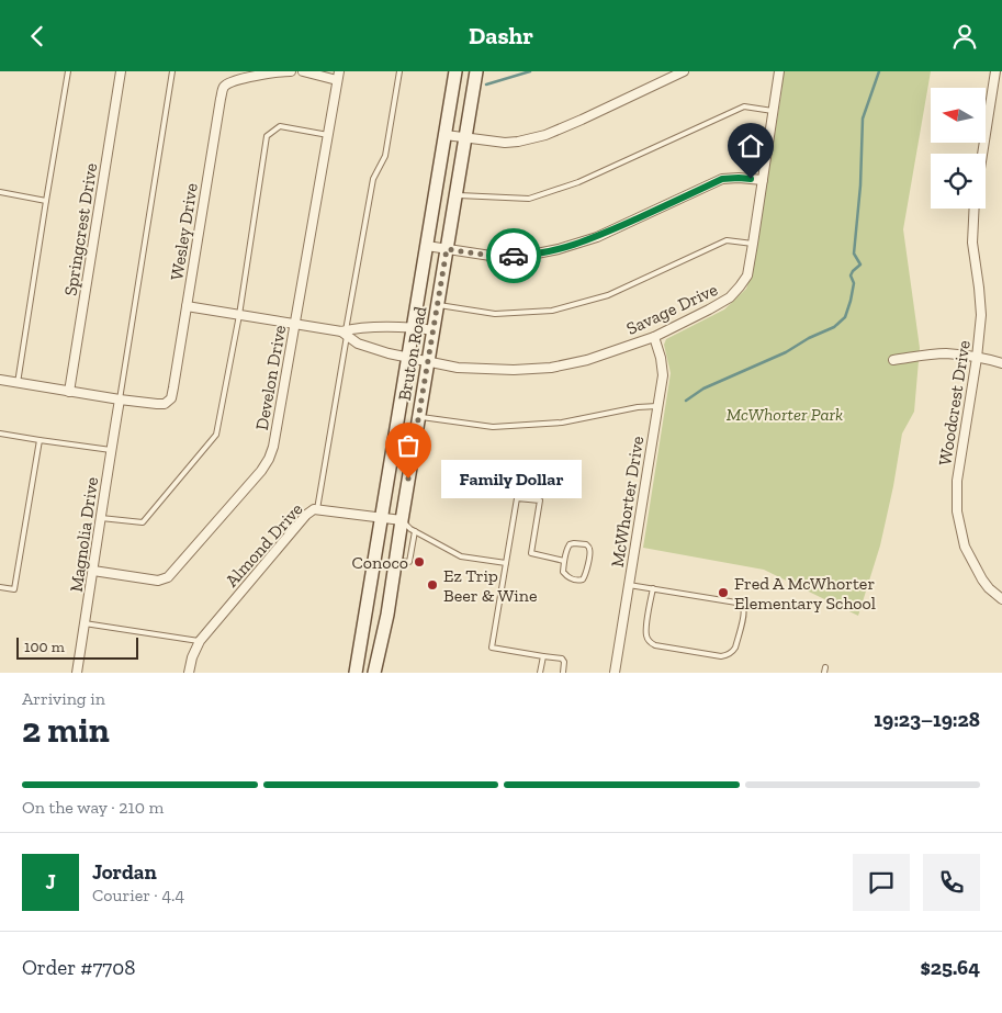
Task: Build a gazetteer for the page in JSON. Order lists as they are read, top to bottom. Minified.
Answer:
{"streets":{"main road":["Bruton Road"],"street":["Springcrest Drive","Wesley Drive","Savage Drive","Develon Drive","Woodcrest Drive","McWhorter Drive","Magnolia Drive","Almond Drive"]},"crossings":[["Wesley Drive","Magnolia Drive"],["Savage Drive","Bruton Road"],["Savage Drive","McWhorter Drive"],["Bruton Road","Almond Drive"],["Develon Drive","Magnolia Drive"]],"parks":["McWhorter Park"],"places":["Family Dollar","Conoco","Ez Trip Beer & Wine","Fred A McWhorter Elementary School"],"scale_bar":"100 m","north":"left","page":{"header":"Dashr","bubble":"Family Dollar","scale":"100 m","heading":["2 min","Arriving in","19:23–19:28"],"panel":["Jordan","Courier · 4.4","Order #7708","$25.64"],"bar":"On the way · 210 m","round":"J"}}
